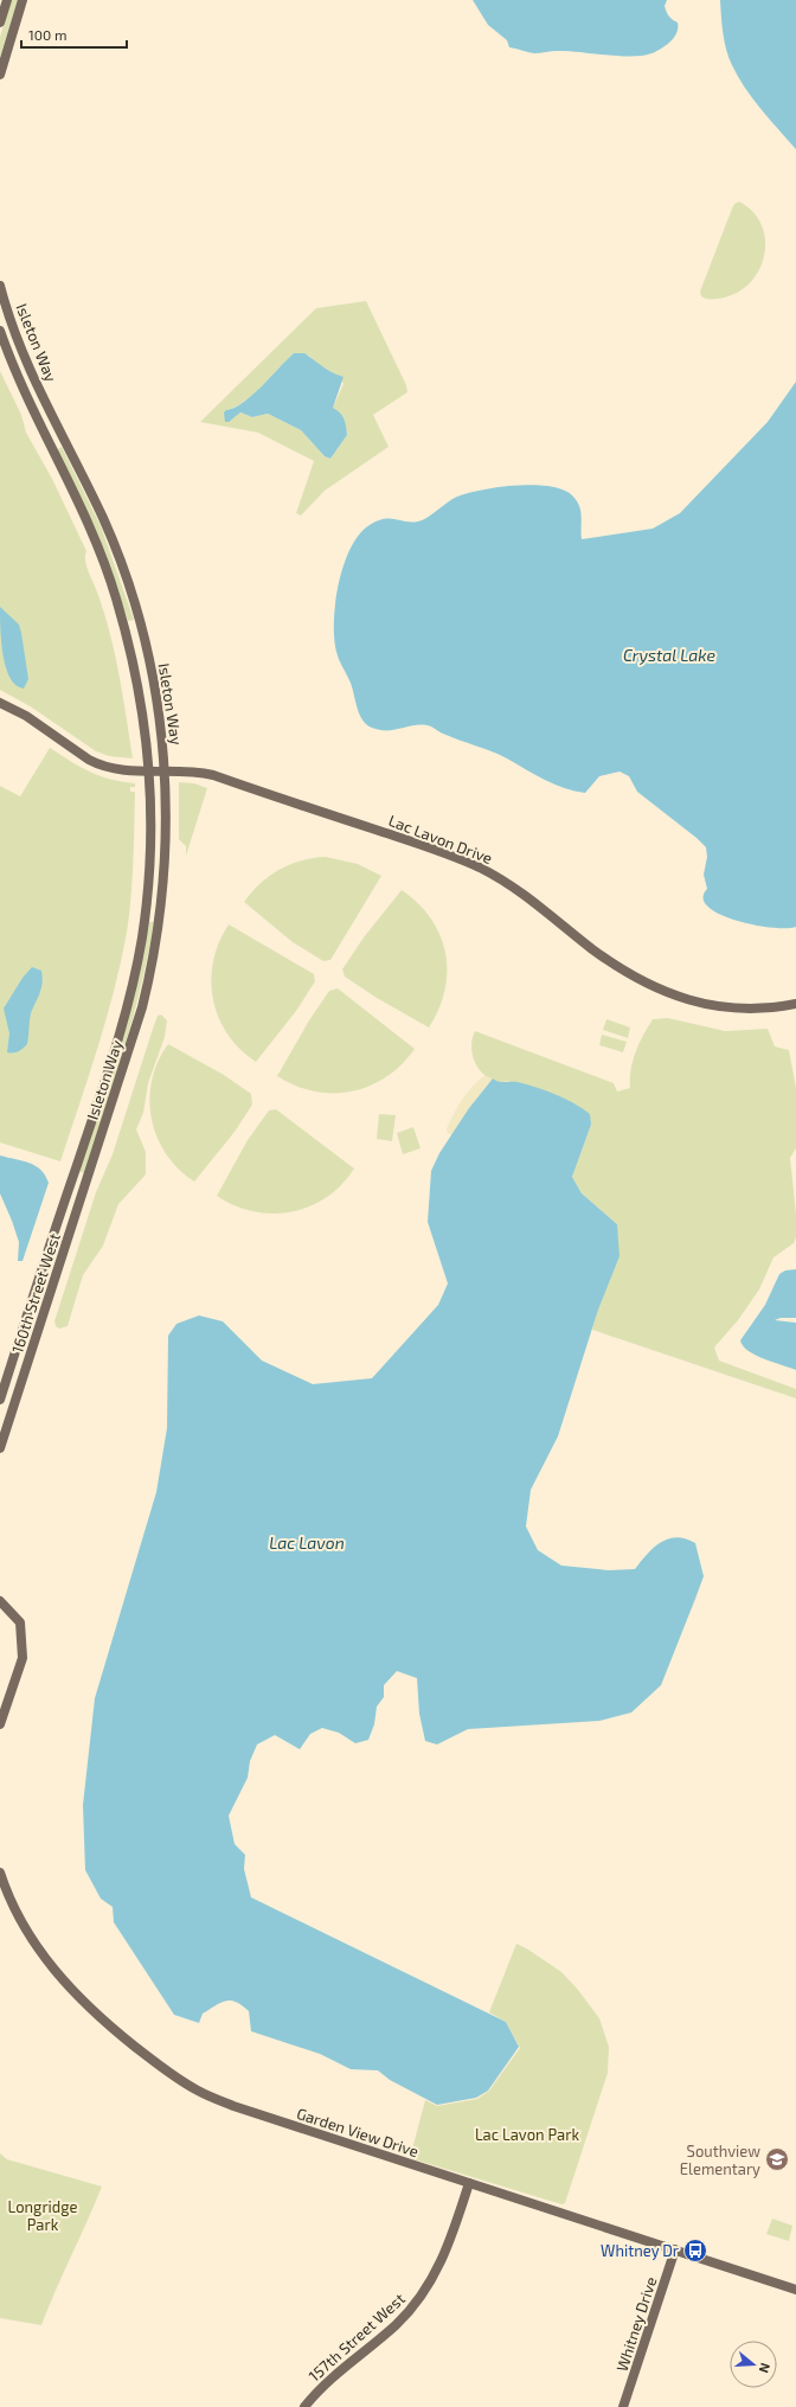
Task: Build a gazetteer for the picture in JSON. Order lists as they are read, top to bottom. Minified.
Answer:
{"streets":{"main road":["Isleton Way","Lac Lavon Drive","160th Street West","Garden View Drive","Whitney Drive","157th Street West"]},"crossings":[["Isleton Way","Lac Lavon Drive"],["Isleton Way","160th Street West"],["Garden View Drive","Whitney Drive"],["Garden View Drive","157th Street West"]],"water":["Crystal Lake","Lac Lavon"],"parks":["Lac Lavon Park","Longridge Park"],"places":{"school or university":["Southview Elementary"],"bus stop":["Whitney Dr"]},"scale_bar":"100 m","north":"right"}
